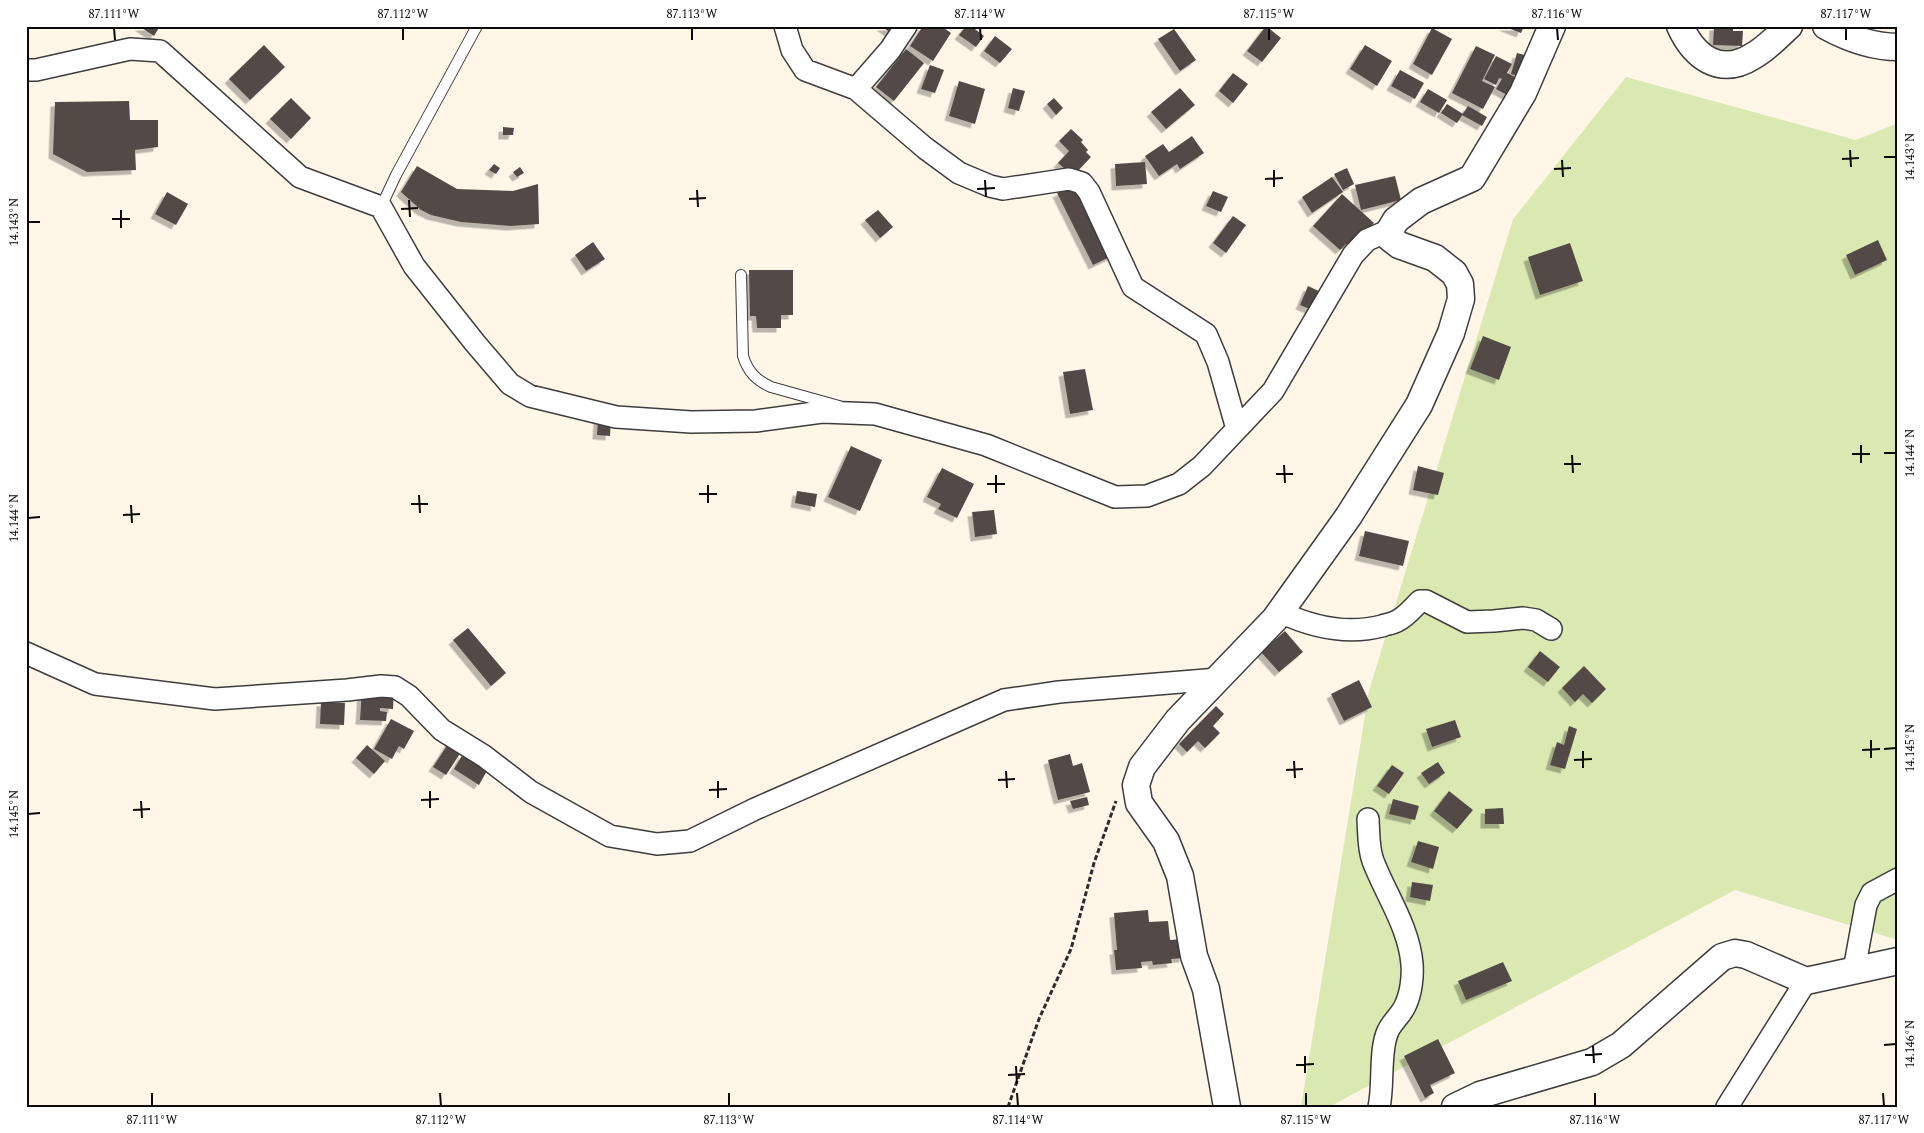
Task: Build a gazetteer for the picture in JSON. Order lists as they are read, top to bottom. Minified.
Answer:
{"coordinates":["87.111°W","87.112°W","87.113°W","87.114°W","87.115°W","87.116°W","87.117°W","14.143°N","14.144°N","14.145°N","14.146°N"]}
